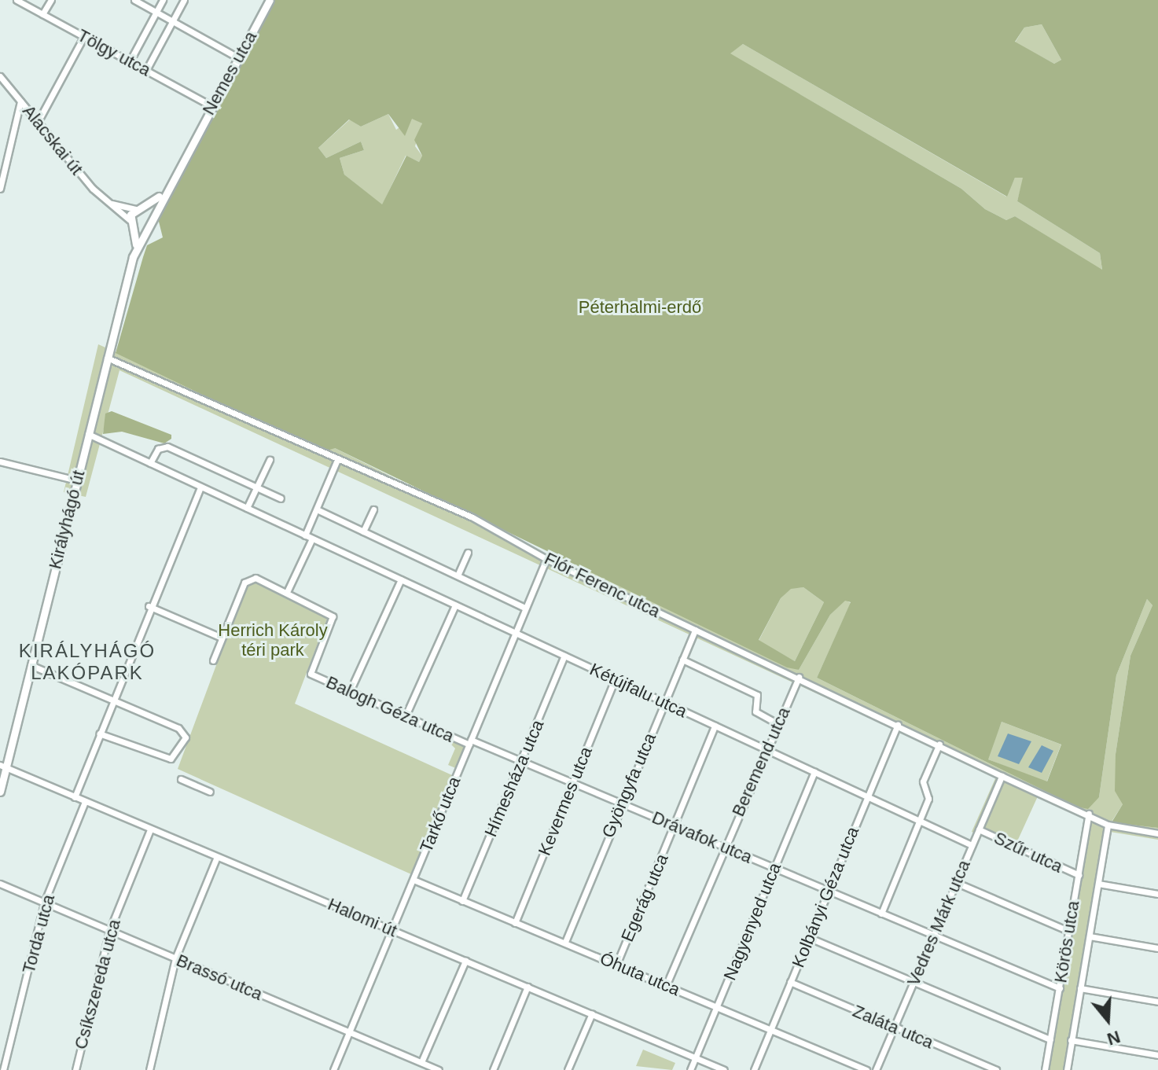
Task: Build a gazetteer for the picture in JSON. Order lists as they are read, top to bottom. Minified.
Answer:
{"streets":{"street":["Tölgy utca","Nemes utca","Alacskai út","Királyhágó út","Flór Ferenc utca","Kétújfalu utca","Balogh Géza utca","Beremend utca","Hímesháza utca","Gyöngyfa utca","Kevermes utca","Tarkő utca","Drávafok utca","Szűr utca","Kolbányi Géza utca","Egerág utca","Halomi út","Nagyenyed utca","Vedres Márk utca","Torda utca","Körös utca","Óhuta utca","Brassó utca","Csíkszereda utca","Zaláta utca"]},"crossings":[["Tölgy utca","Nemes utca"],["Nemes utca","Királyhágó út"],["Alacskai út","Királyhágó út"],["Királyhágó út","Flór Ferenc utca"],["Királyhágó út","Kétújfalu utca"],["Királyhágó út","Halomi út"],["Flór Ferenc utca","Beremend utca"],["Flór Ferenc utca","Gyöngyfa utca"],["Flór Ferenc utca","Tarkő utca"],["Flór Ferenc utca","Kolbányi Géza utca"],["Flór Ferenc utca","Vedres Márk utca"],["Flór Ferenc utca","Körös utca"],["Kétújfalu utca","Beremend utca"],["Kétújfalu utca","Hímesháza utca"],["Kétújfalu utca","Gyöngyfa utca"],["Kétújfalu utca","Kevermes utca"],["Kétújfalu utca","Tarkő utca"],["Kétújfalu utca","Kolbányi Géza utca"],["Kétújfalu utca","Egerág utca"],["Kétújfalu utca","Nagyenyed utca"],["Kétújfalu utca","Vedres Márk utca"],["Balogh Géza utca","Tarkő utca"],["Balogh Géza utca","Drávafok utca"],["Beremend utca","Drávafok utca"],["Beremend utca","Óhuta utca"],["Hímesháza utca","Drávafok utca"],["Hímesháza utca","Óhuta utca"],["Gyöngyfa utca","Drávafok utca"],["Gyöngyfa utca","Óhuta utca"],["Kevermes utca","Drávafok utca"],["Kevermes utca","Óhuta utca"],["Tarkő utca","Drávafok utca"],["Tarkő utca","Halomi út"],["Tarkő utca","Óhuta utca"],["Tarkő utca","Brassó utca"],["Drávafok utca","Kolbányi Géza utca"],["Drávafok utca","Egerág utca"],["Drávafok utca","Nagyenyed utca"],["Drávafok utca","Vedres Márk utca"],["Drávafok utca","Körös utca"],["Szűr utca","Vedres Márk utca"],["Szűr utca","Körös utca"],["Kolbányi Géza utca","Óhuta utca"],["Kolbányi Géza utca","Zaláta utca"],["Egerág utca","Óhuta utca"],["Halomi út","Nagyenyed utca"],["Halomi út","Torda utca"],["Halomi út","Csíkszereda utca"],["Nagyenyed utca","Óhuta utca"],["Vedres Márk utca","Zaláta utca"],["Torda utca","Brassó utca"],["Brassó utca","Csíkszereda utca"]],"districts":["KIRÁLYHÁGÓ LAKÓPARK"],"parks":["Péterhalmi-erdő","Herrich Károly téri park"],"north":"bottom"}
